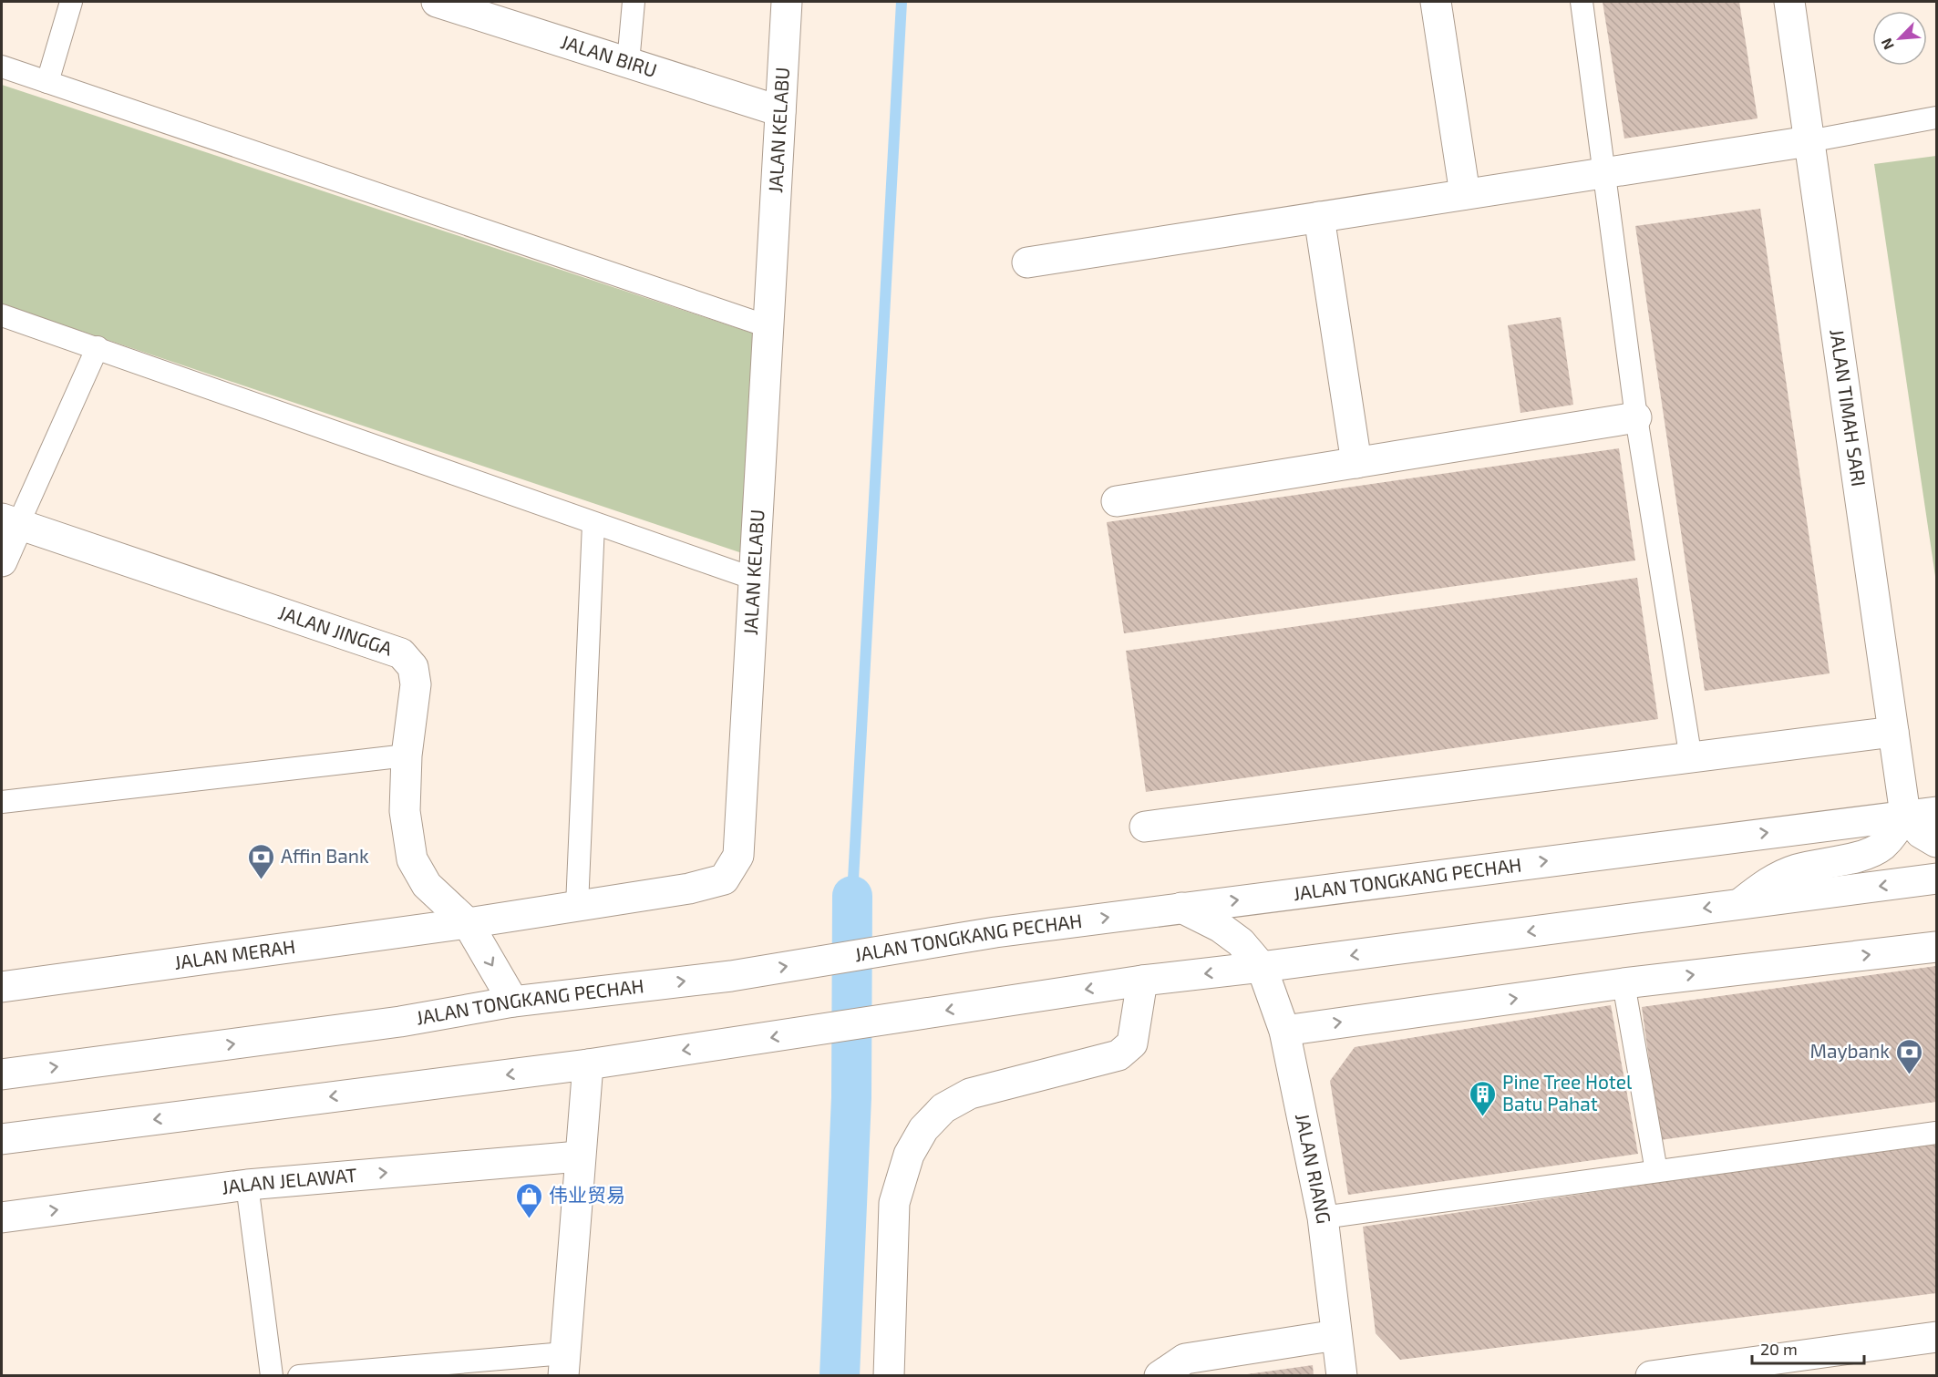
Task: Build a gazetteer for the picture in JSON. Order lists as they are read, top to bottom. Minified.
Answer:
{"streets":{"street":["JALAN BIRU","JALAN KELABU","JALAN TIMAH SARI","JALAN JINGGA","JALAN TONGKANG PECHAH","JALAN MERAH","JALAN RIANG","JALAN JELAWAT"]},"crossings":[["JALAN BIRU","JALAN KELABU"],["JALAN KELABU","JALAN JINGGA"],["JALAN KELABU","JALAN MERAH"],["JALAN TIMAH SARI","JALAN TONGKANG PECHAH"],["JALAN JINGGA","JALAN TONGKANG PECHAH"],["JALAN JINGGA","JALAN MERAH"]],"places":{"bank":["Affin Bank","Maybank"],"building":["Pine Tree Hotel Batu Pahat"],"shop":["伟业贸易"]},"scale_bar":"20 m","north":"bottom left"}
